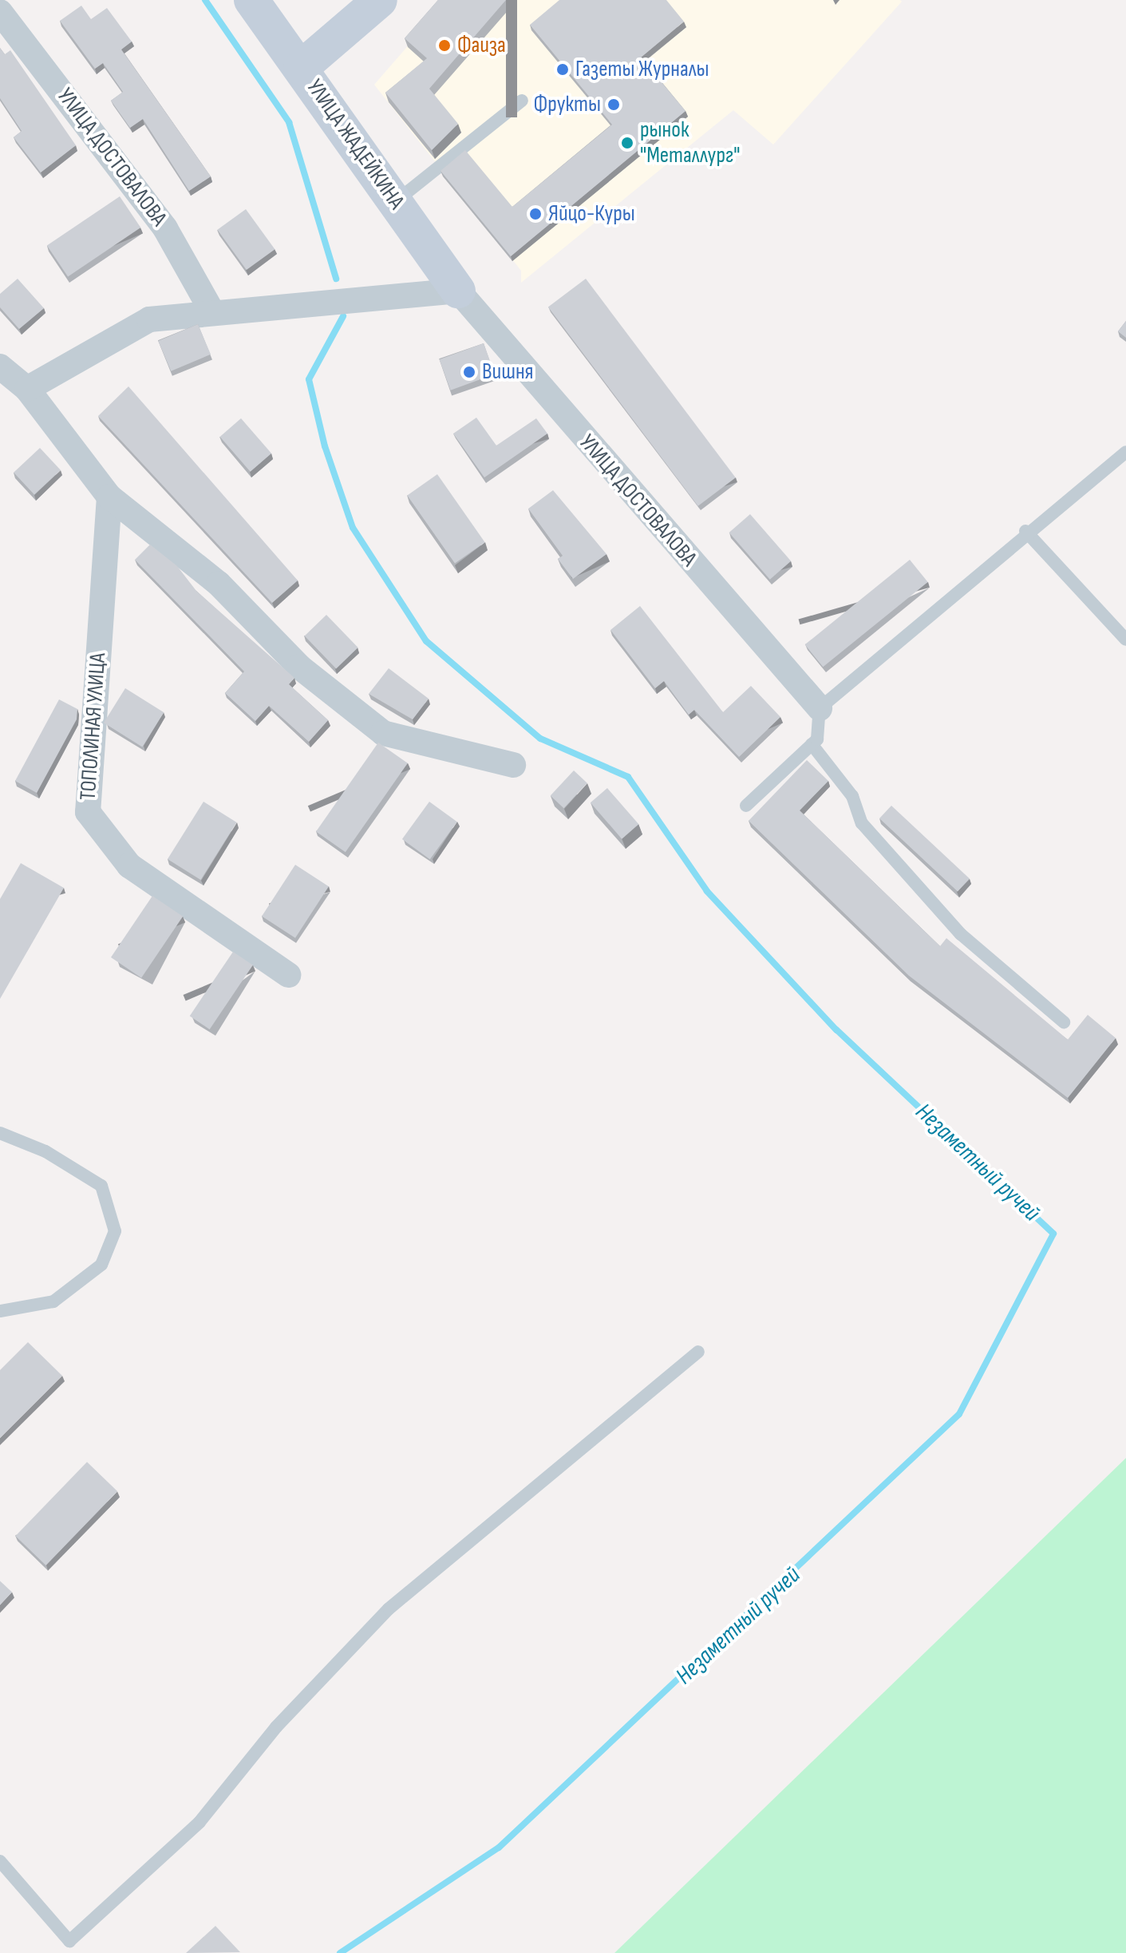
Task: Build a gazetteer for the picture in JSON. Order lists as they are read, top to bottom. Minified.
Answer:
{"streets":{"street":["УЛИЦА ЖАДЕЙКИНА","УЛИЦА ДОСТОВАЛОВА","ТОПОЛИНАЯ УЛИЦА"]},"crossings":[["УЛИЦА ЖАДЕЙКИНА","УЛИЦА ДОСТОВАЛОВА"]],"water":["Незаметный ручей"],"places":["Фаиза","Газеты Журналы","Фрукты","рынок \"Металлург\"","Яйцо-Куры","Вишня"]}
